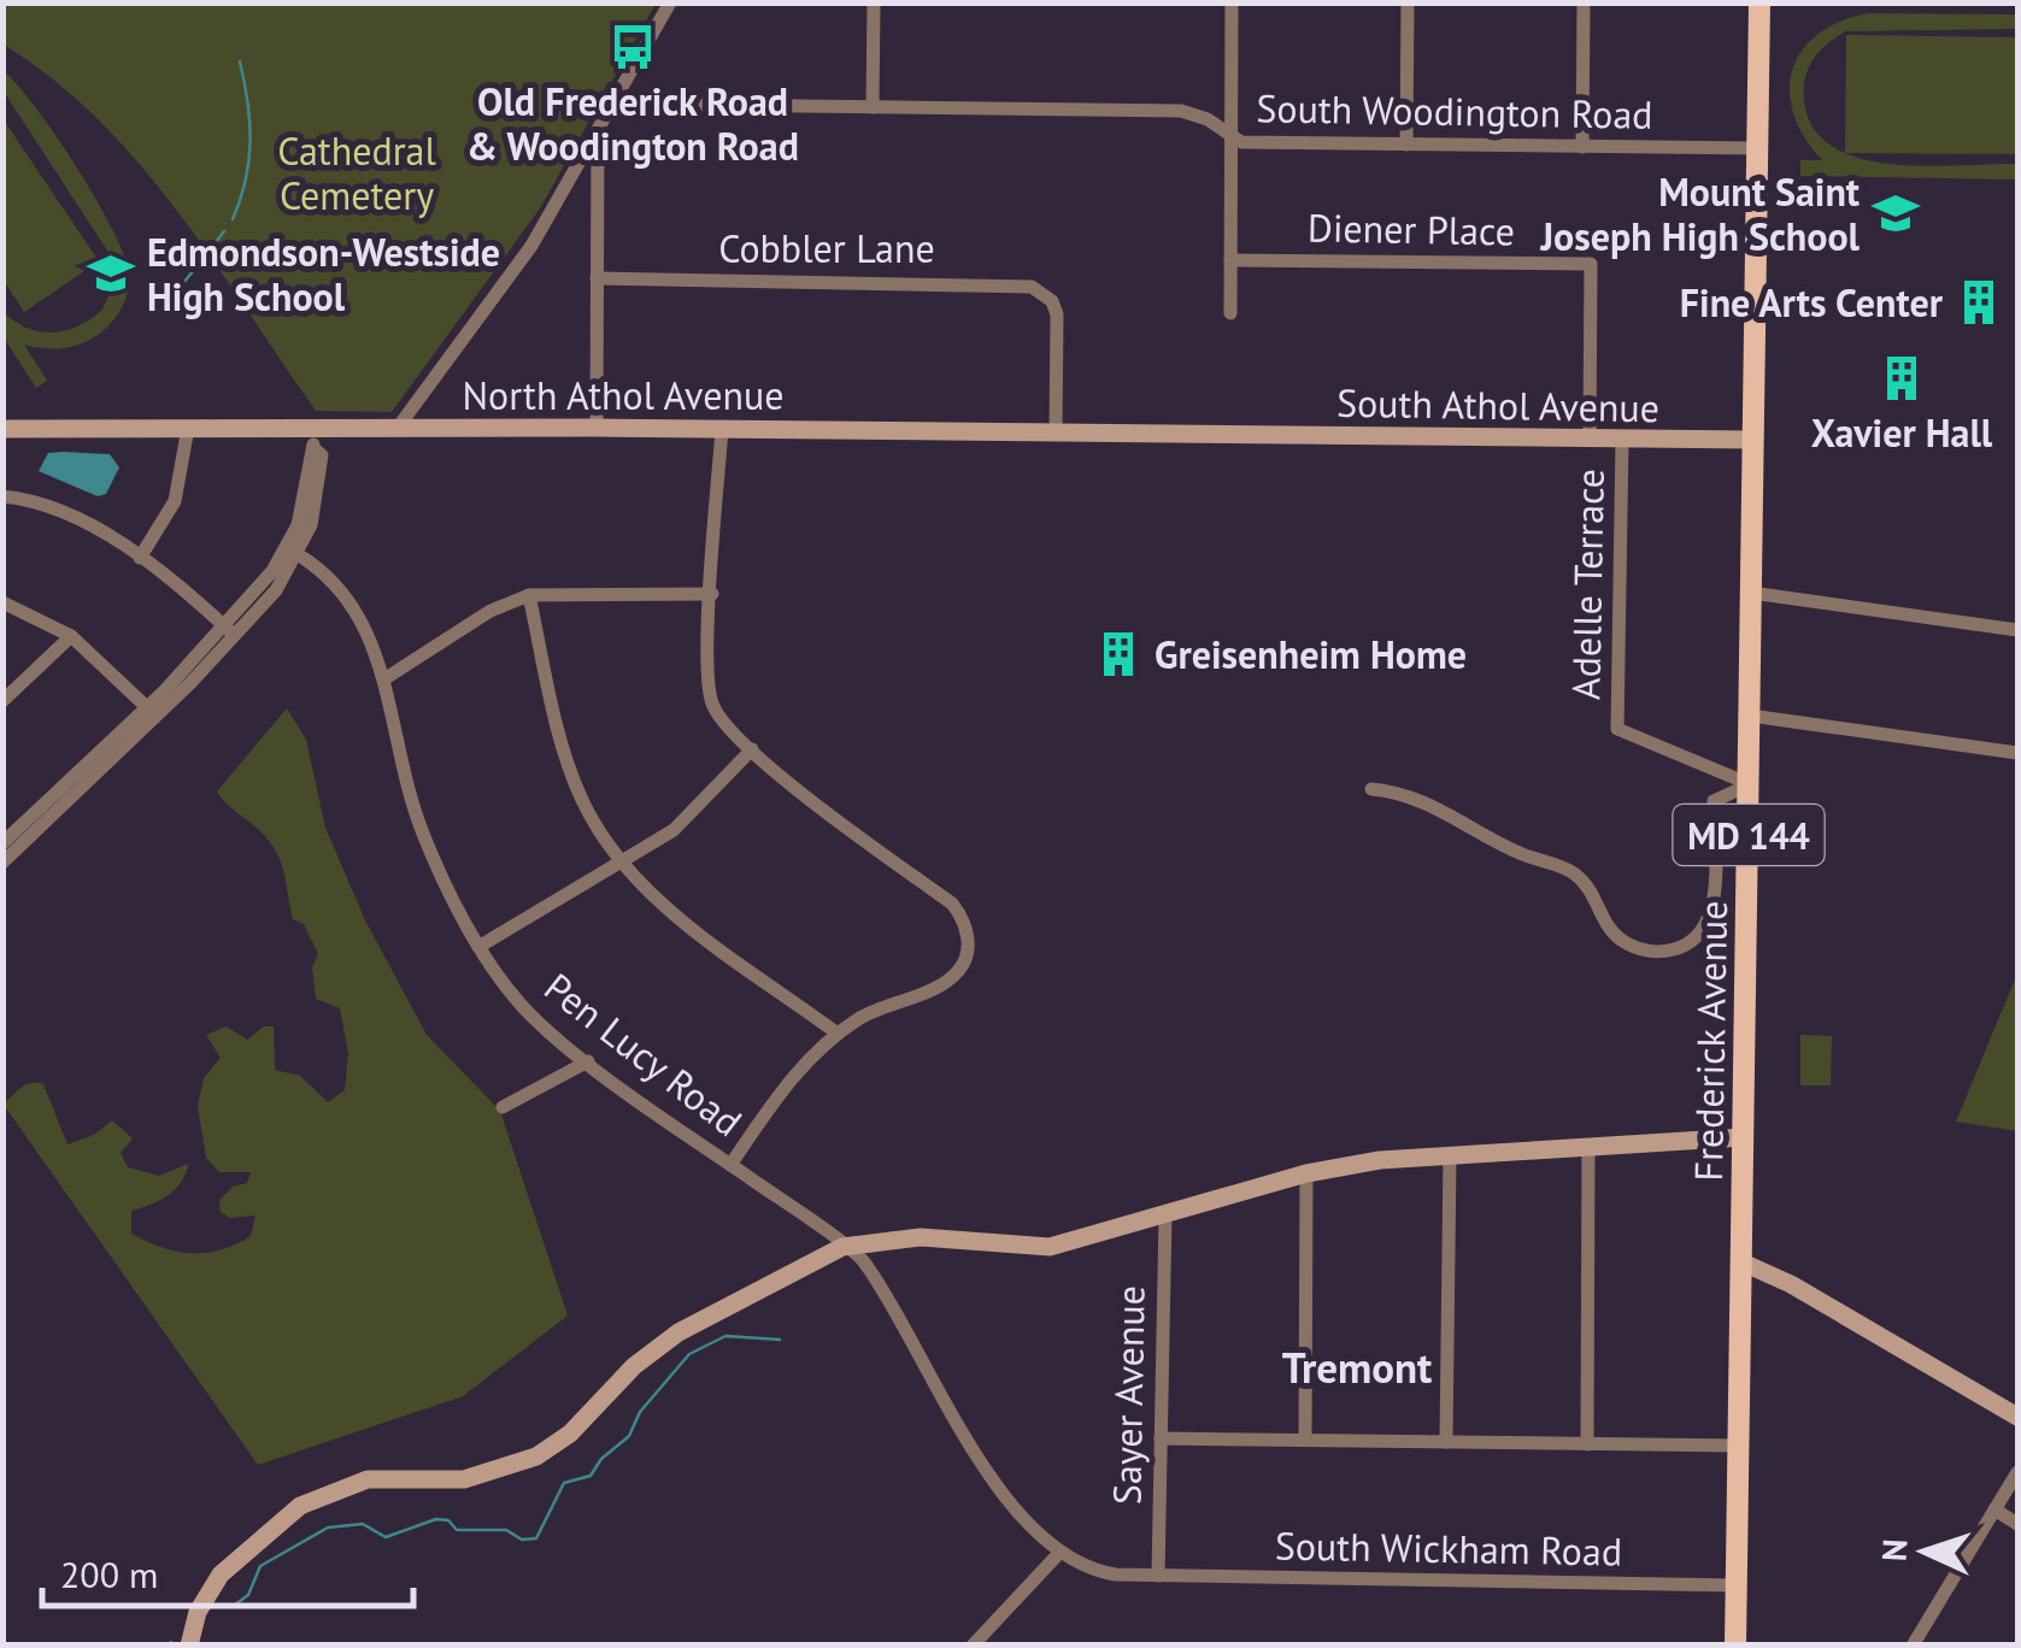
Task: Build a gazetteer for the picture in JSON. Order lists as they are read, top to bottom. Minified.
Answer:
{"streets":{"main road":["MD 144","Frederick Avenue"],"street":["South Woodington Road","Diener Place","Cobbler Lane","North Athol Avenue","South Athol Avenue","Adelle Terrace","Pen Lucy Road","Sayer Avenue","South Wickham Road"]},"crossings":[["South Woodington Road","Frederick Avenue"],["Diener Place","Adelle Terrace"],["Cobbler Lane","North Athol Avenue"],["North Athol Avenue","South Athol Avenue"],["South Athol Avenue","Adelle Terrace"],["South Athol Avenue","Frederick Avenue"],["Adelle Terrace","Frederick Avenue"],["Frederick Avenue","South Wickham Road"],["Pen Lucy Road","South Wickham Road"],["Sayer Avenue","South Wickham Road"]],"districts":["Tremont"],"parks":["Cathedral Cemetery"],"places":{"bus stop":["Old Frederick Road & Woodington Road"],"school or university":["Mount Saint Joseph High School","Edmondson-Westside High School"],"building":["Fine Arts Center","Xavier Hall","Greisenheim Home"]},"scale_bar":"200 m","north":"left"}
